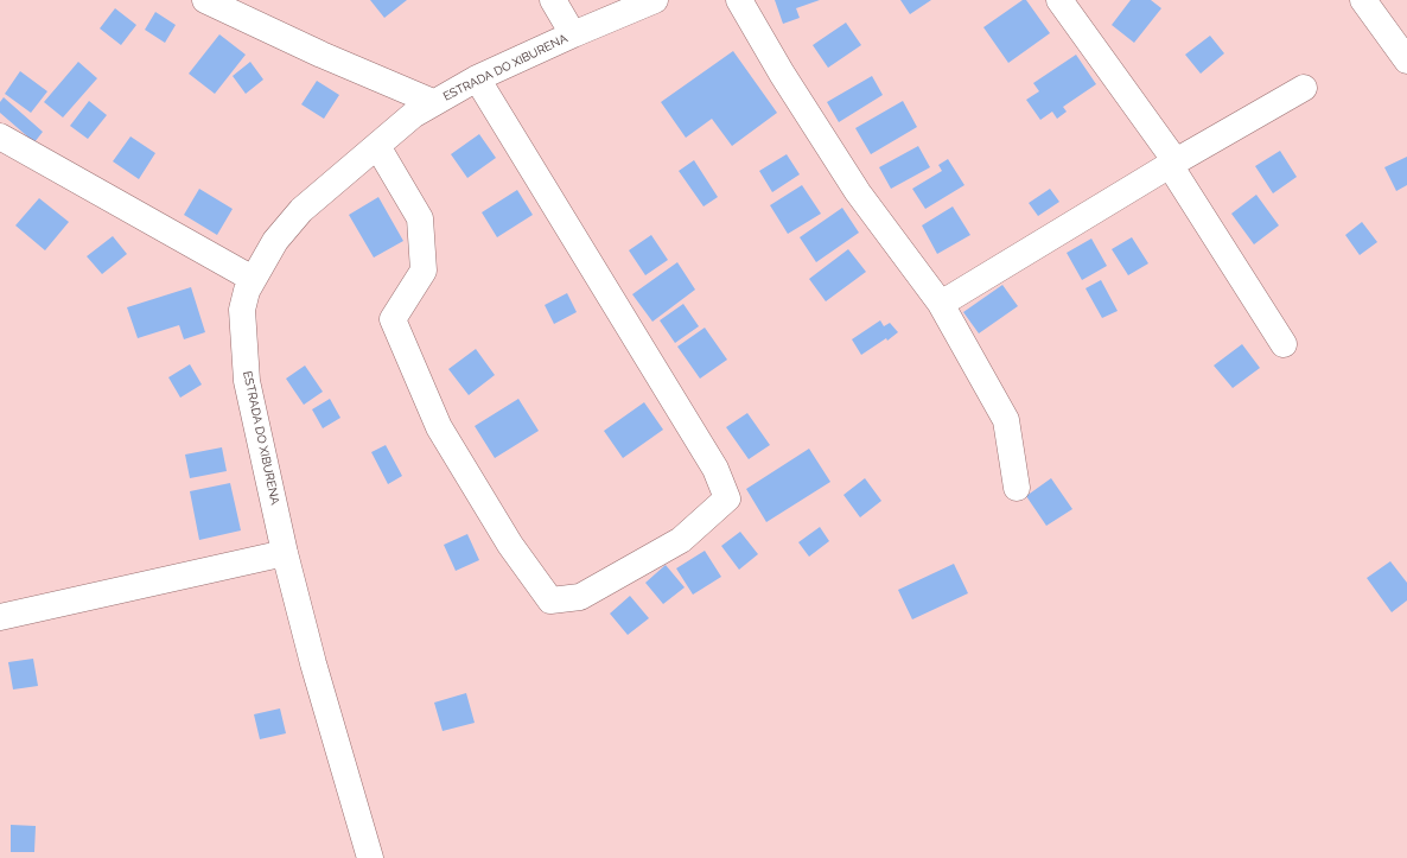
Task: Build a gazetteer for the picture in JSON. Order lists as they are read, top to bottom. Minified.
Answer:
{"streets":{"street":["ESTRADA DO XIBURENA"]}}
